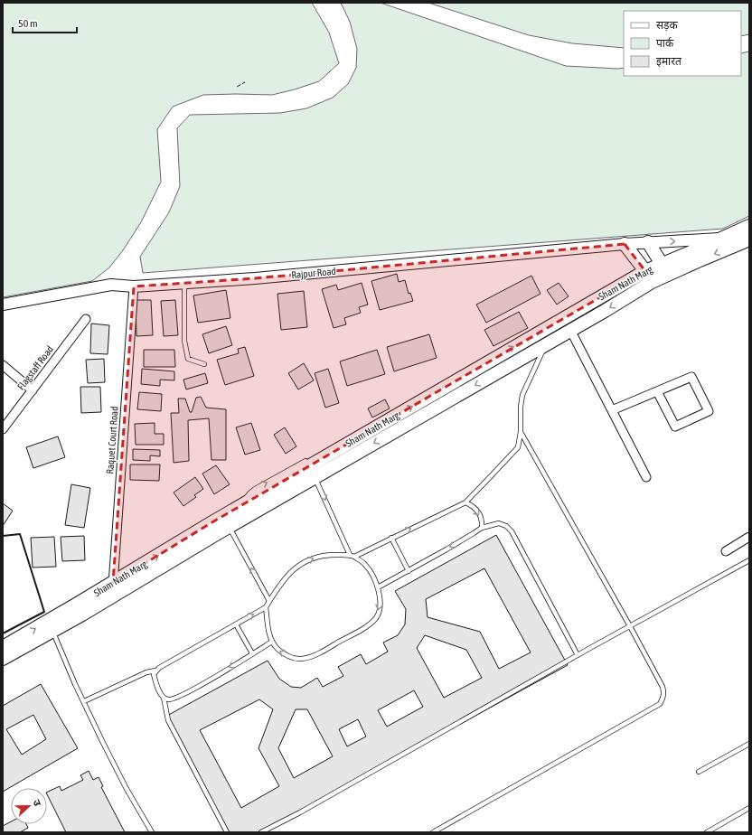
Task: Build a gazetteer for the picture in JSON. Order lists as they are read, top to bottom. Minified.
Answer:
{"streets":{"main road":["Sham Nath Marg"],"street":["Rajpur Road","Flagstaff Road","Raquet Court Road"]},"crossings":[["Rajpur Road","Sham Nath Marg"],["Rajpur Road","Raquet Court Road"],["Sham Nath Marg","Raquet Court Road"]],"legend":["सड़क","पार्क","इमारत"],"scale_bar":"50 m","north":"right"}
